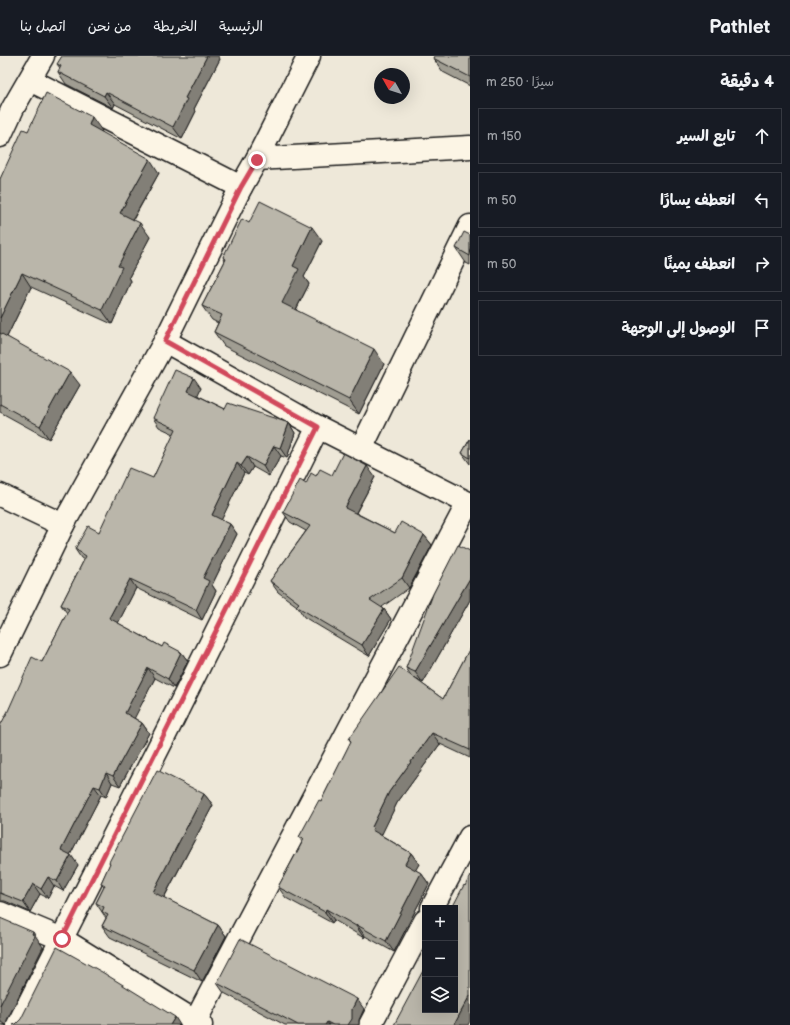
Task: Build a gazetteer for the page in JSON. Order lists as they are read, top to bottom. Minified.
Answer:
{"north":"top left","page":{"header":"Pathlet","nav":["الرئيسية","الخريطة","من نحن","اتصل بنا"],"heading":["4 دقيقة","سيرًا · 250 m"],"list":[["تابع السير","150 m"],["انعطف يسارًا","50 m"],["انعطف يمينًا","50 m"],"الوصول إلى الوجهة"],"map_buttons":["+","−"]}}
